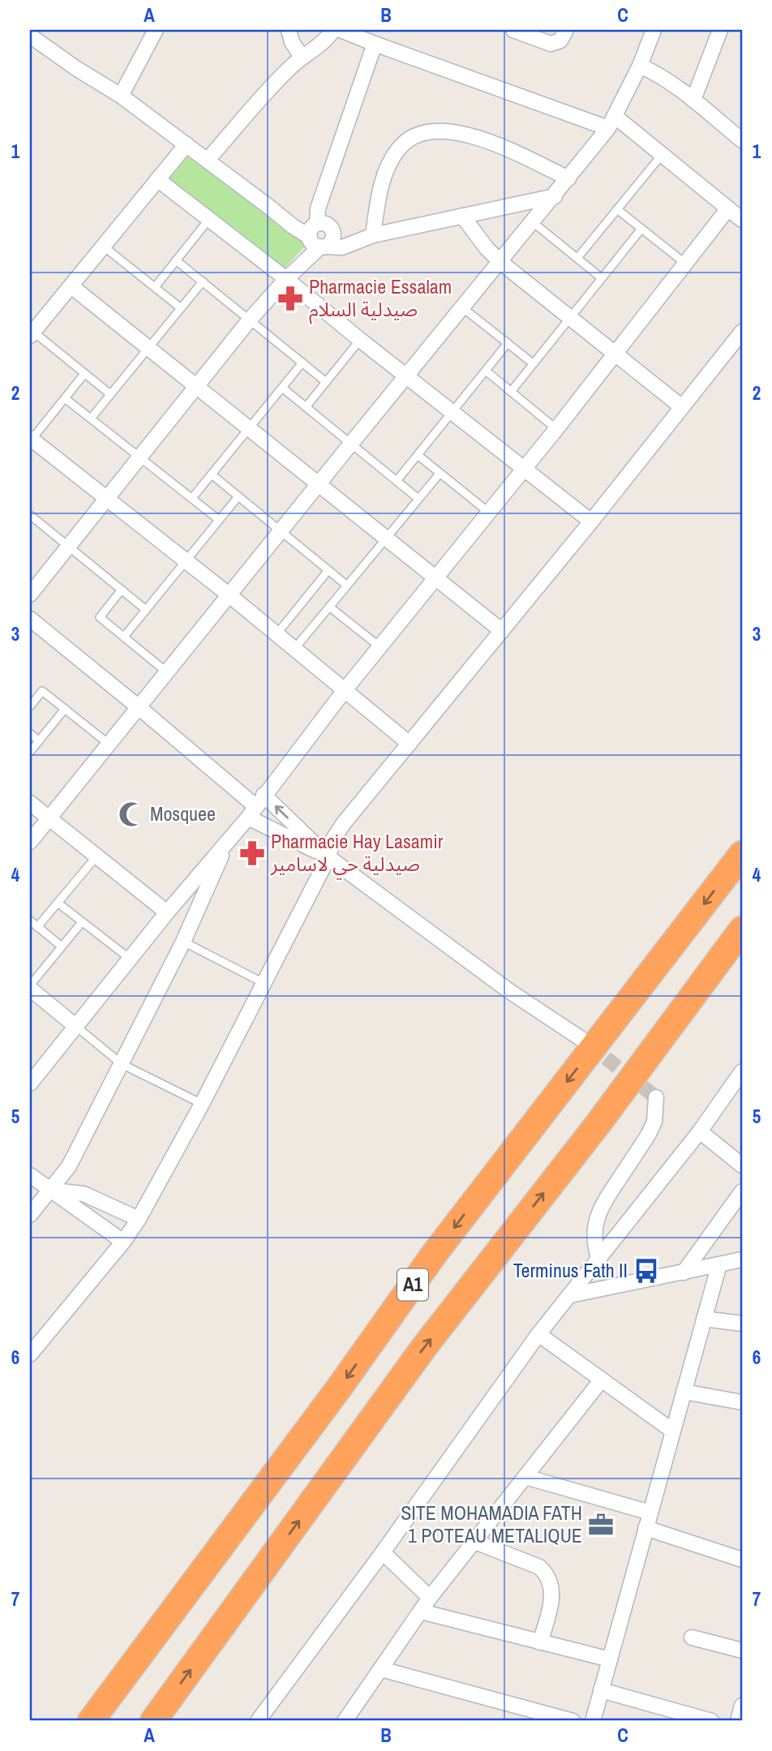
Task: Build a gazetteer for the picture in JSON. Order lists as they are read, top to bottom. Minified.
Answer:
{"streets":{"highway":["A1"]},"places":{"pharmacy":["Pharmacie Essalam صيدلية السلام","Pharmacie Hay Lasamir صيدلية حي لاسامير"],"mosque":["Mosquee"],"bus stop":["Terminus Fath II"],"office":["SITE MOHAMADIA FATH 1 POTEAU METALIQUE"]},"grid":{"columns":["A","B","C"],"rows":["1","2","3","4","5","6","7"]}}
